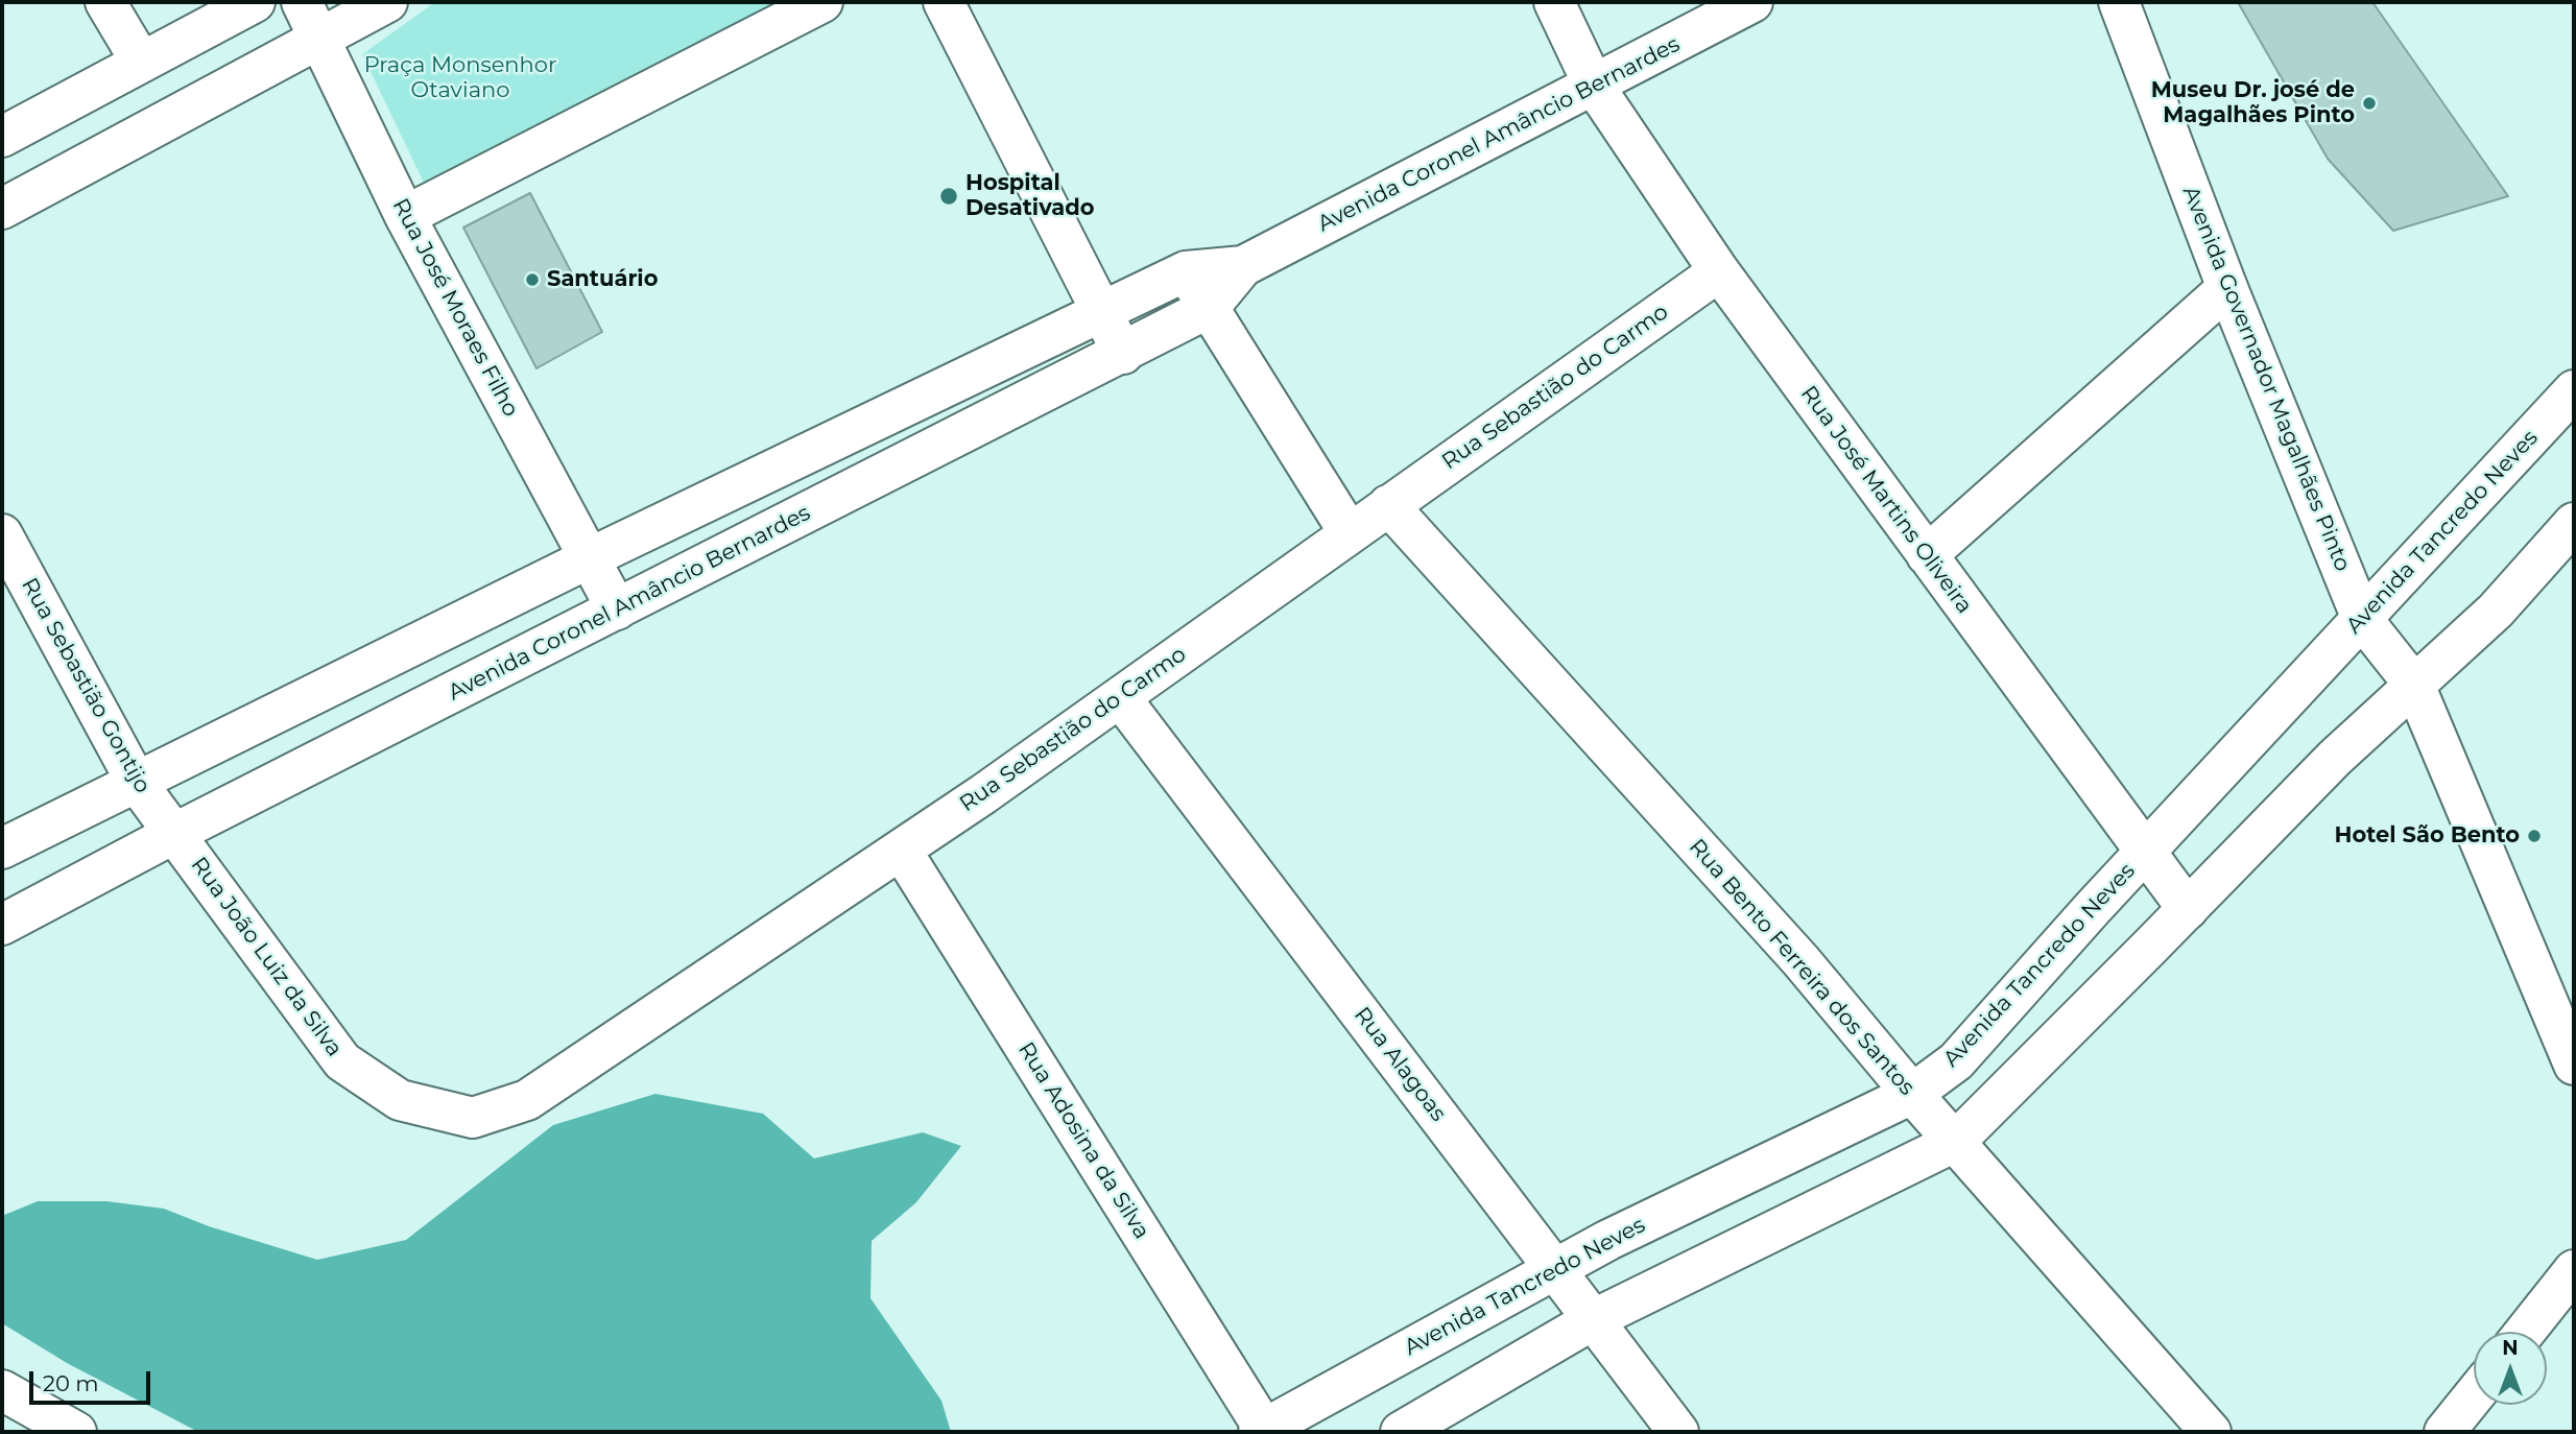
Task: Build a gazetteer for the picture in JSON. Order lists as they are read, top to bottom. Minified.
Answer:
{"streets":{"street":["Avenida Coronel Amâncio Bernardes","Rua José Moraes Filho","Avenida Governador Magalhães Pinto","Rua Sebastião do Carmo","Rua José Martins Oliveira","Avenida Tancredo Neves","Rua Sebastião Gontijo","Rua João Luiz da Silva","Rua Bento Ferreira dos Santos","Rua Alagoas","Rua Adosina da Silva"]},"crossings":[["Avenida Coronel Amâncio Bernardes","Rua José Moraes Filho"],["Avenida Coronel Amâncio Bernardes","Rua José Martins Oliveira"],["Avenida Coronel Amâncio Bernardes","Rua Sebastião Gontijo"],["Avenida Coronel Amâncio Bernardes","Rua João Luiz da Silva"],["Avenida Governador Magalhães Pinto","Avenida Tancredo Neves"],["Rua Sebastião do Carmo","Rua José Martins Oliveira"],["Rua Sebastião do Carmo","Rua João Luiz da Silva"],["Rua Sebastião do Carmo","Rua Bento Ferreira dos Santos"],["Rua Sebastião do Carmo","Rua Alagoas"],["Rua Sebastião do Carmo","Rua Adosina da Silva"],["Rua José Martins Oliveira","Avenida Tancredo Neves"],["Avenida Tancredo Neves","Rua Bento Ferreira dos Santos"],["Avenida Tancredo Neves","Rua Alagoas"],["Avenida Tancredo Neves","Rua Adosina da Silva"],["Rua Sebastião Gontijo","Rua João Luiz da Silva"]],"parks":["Praça Monsenhor Otaviano"],"places":["Museu Dr. josé de Magalhães Pinto","Hospital Desativado","Santuário","Hotel São Bento"],"scale_bar":"20 m","north":"top"}
